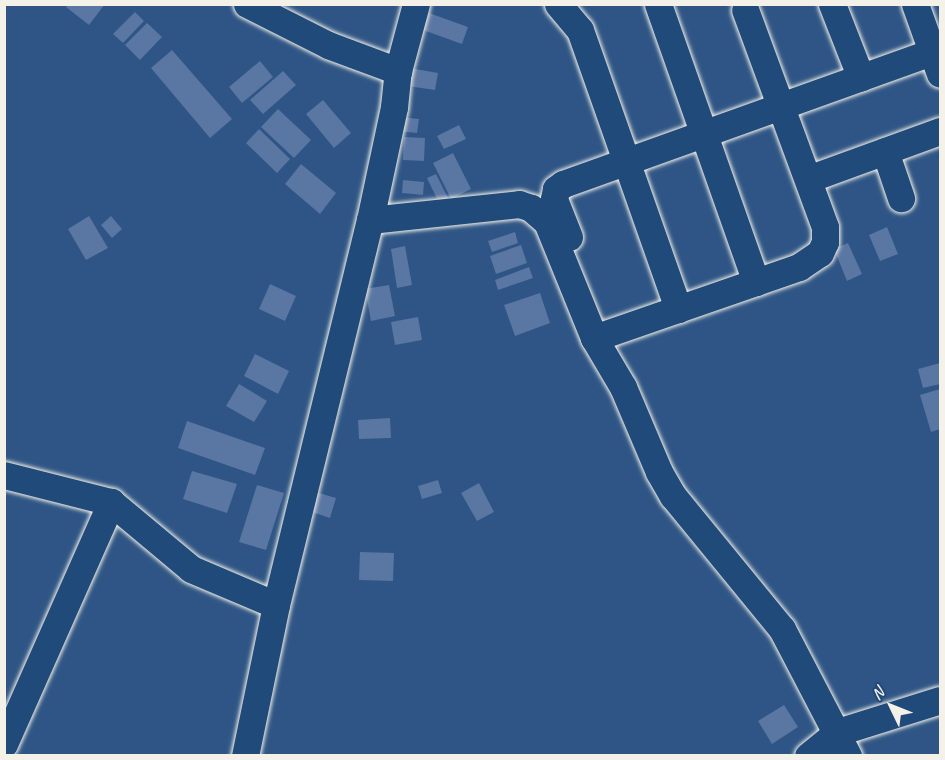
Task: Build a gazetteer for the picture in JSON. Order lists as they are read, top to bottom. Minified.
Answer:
{"north":"top left"}
